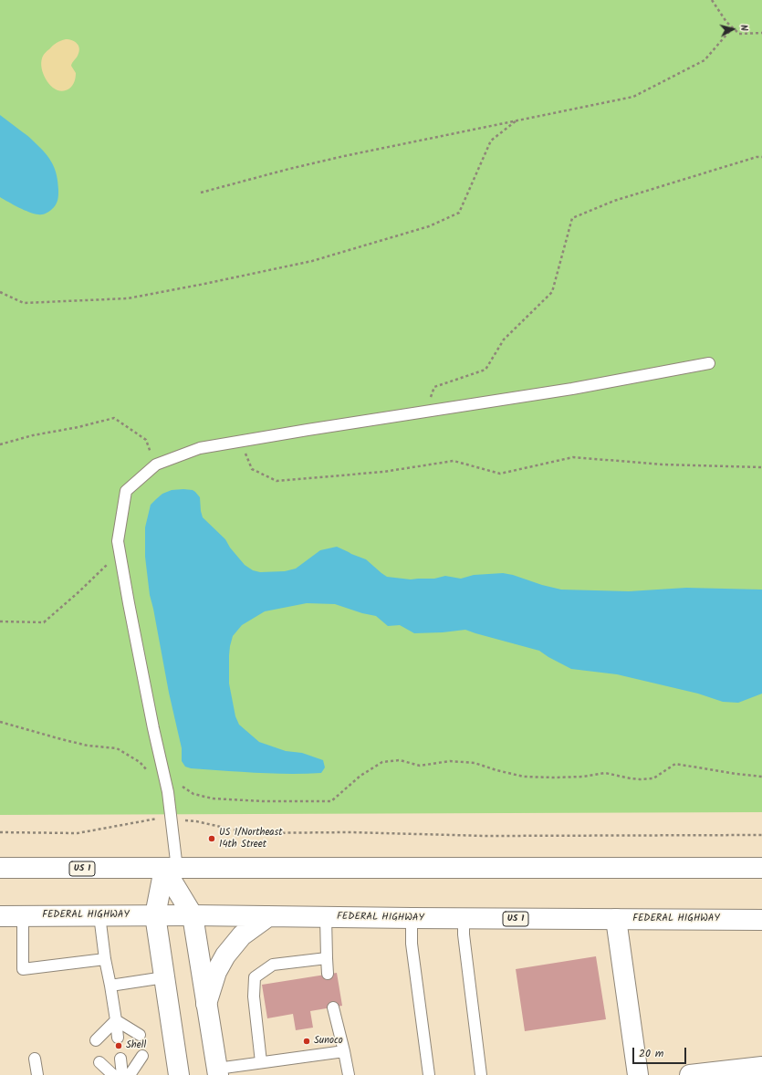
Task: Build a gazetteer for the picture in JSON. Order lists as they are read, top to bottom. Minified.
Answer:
{"streets":{"main road":["US 1","FEDERAL HIGHWAY"]},"places":["US 1/Northeast 14th Street","Sunoco","Shell"],"scale_bar":"20 m","north":"right"}
